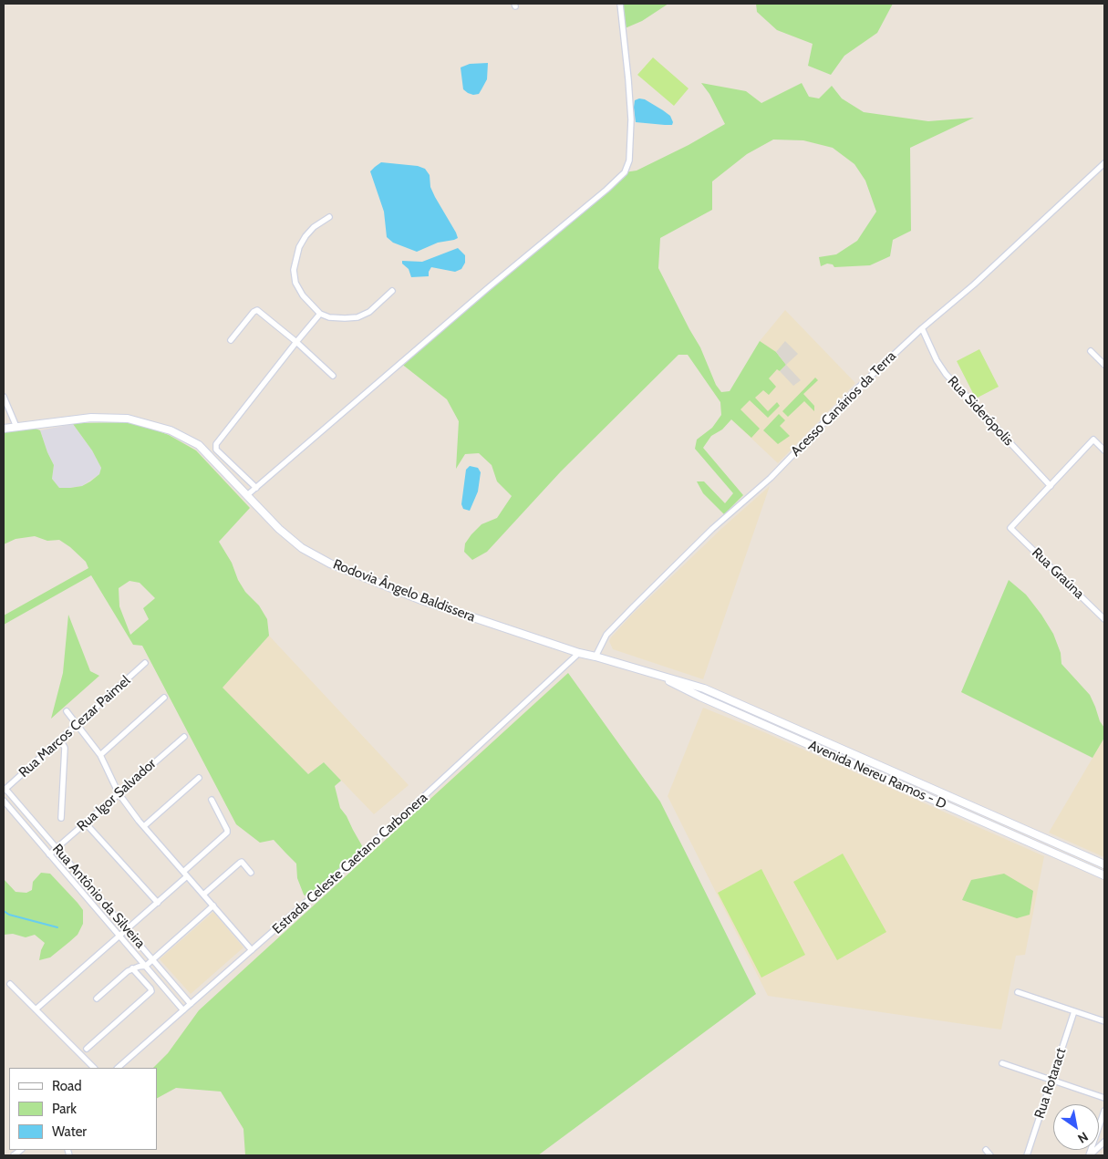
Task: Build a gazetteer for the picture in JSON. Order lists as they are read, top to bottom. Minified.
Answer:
{"streets":{"street":["Acesso Canários da Terra","Rua Siderópolis","Rua Graúna","Rodovia Ângelo Baldissera","Rua Marcos Cezar Paimel","Avenida Nereu Ramos - D","Rua Igor Salvador","Estrada Celeste Caetano Carbonera","Rua Antônio da Silveira","Rua Rotaract"]},"crossings":[["Acesso Canários da Terra","Rua Siderópolis"],["Acesso Canários da Terra","Avenida Nereu Ramos - D"],["Rua Siderópolis","Rua Graúna"],["Rodovia Ângelo Baldissera","Avenida Nereu Ramos - D"],["Rodovia Ângelo Baldissera","Estrada Celeste Caetano Carbonera"],["Rua Marcos Cezar Paimel","Rua Antônio da Silveira"],["Avenida Nereu Ramos - D","Estrada Celeste Caetano Carbonera"],["Rua Igor Salvador","Rua Antônio da Silveira"],["Estrada Celeste Caetano Carbonera","Rua Antônio da Silveira"]],"legend":["Road","Park","Water"],"north":"bottom right"}
